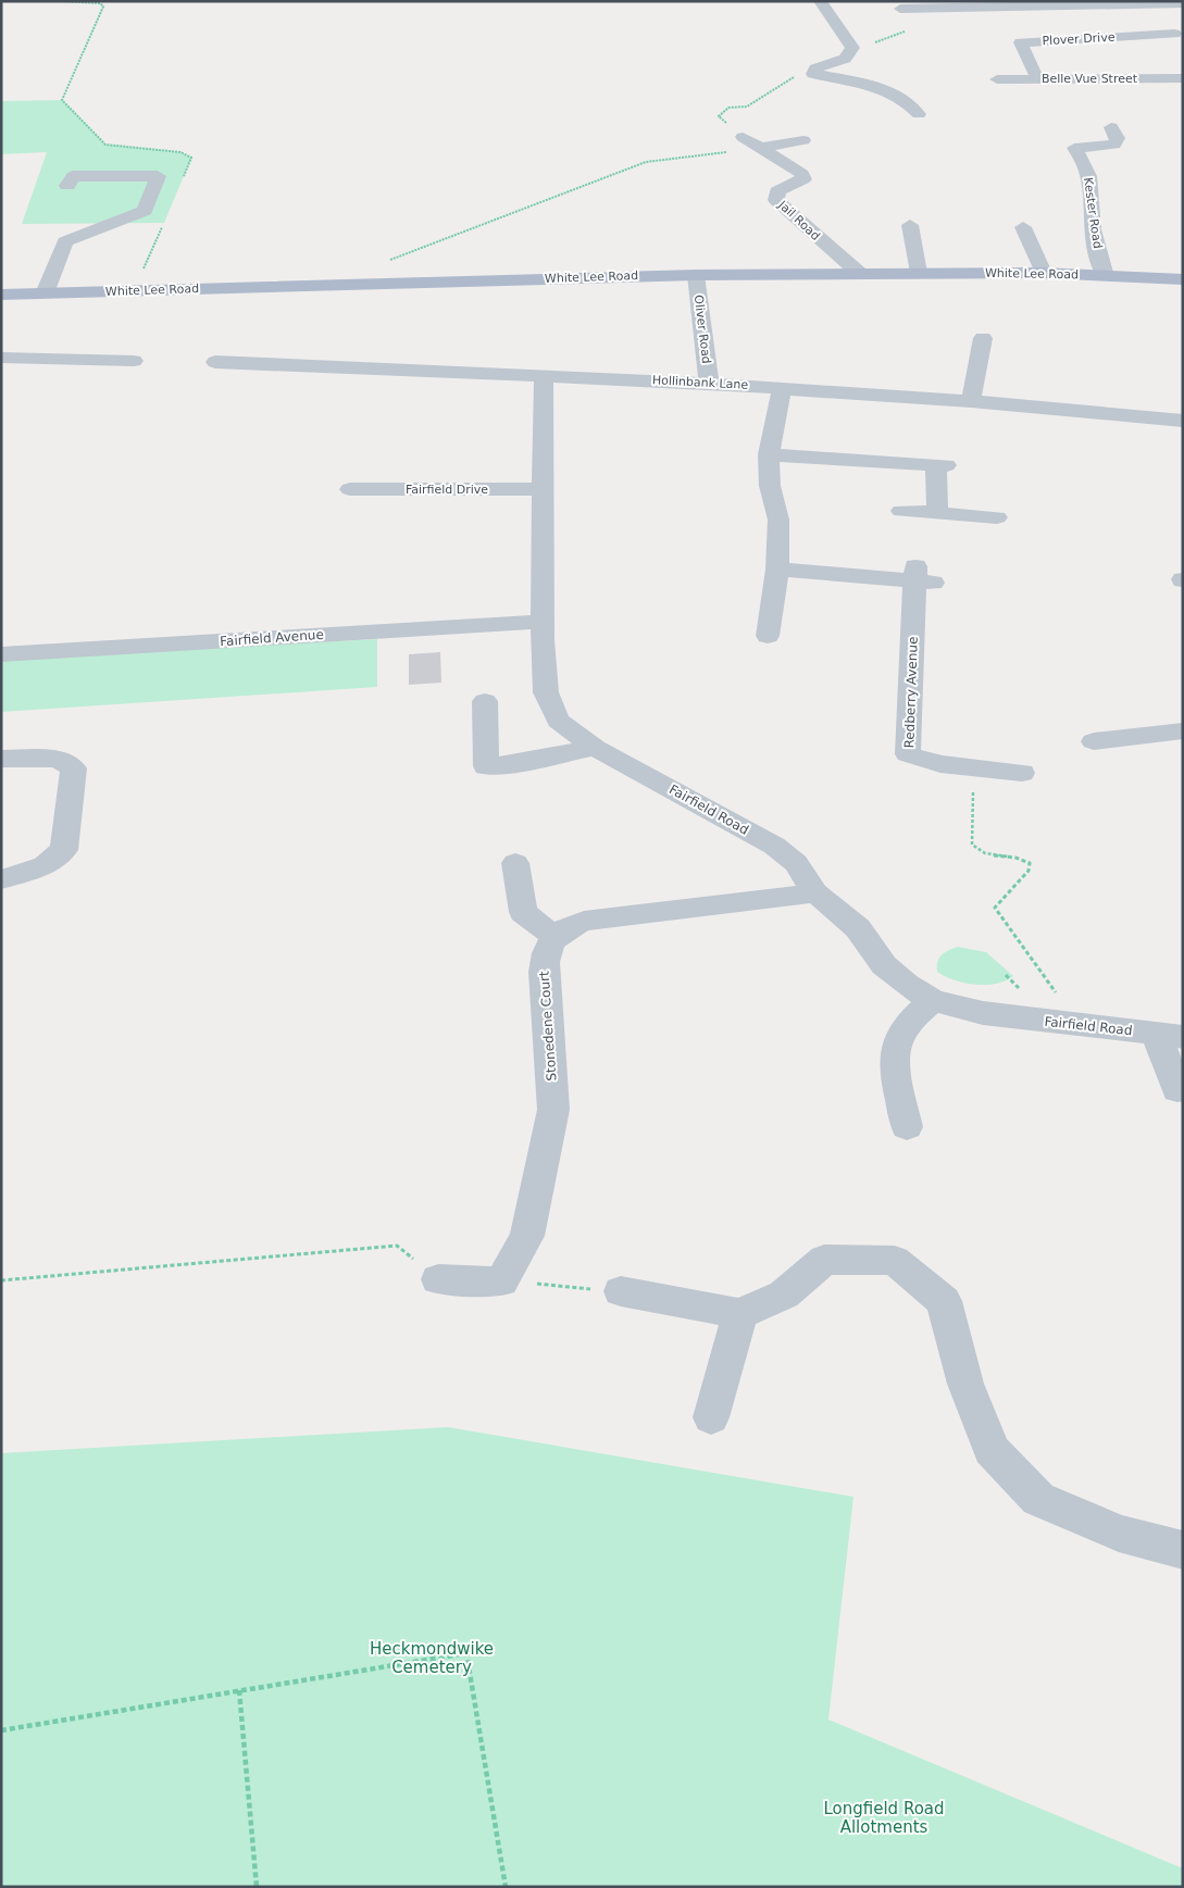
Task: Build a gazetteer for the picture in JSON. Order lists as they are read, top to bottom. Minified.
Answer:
{"streets":{"main road":["White Lee Road"],"street":["Plover Drive","Belle Vue Street","Kester Road","Jail Road","Oliver Road","Hollinbank Lane","Fairfield Drive","Fairfield Avenue","Redberry Avenue","Fairfield Road","Stonedene Court"]},"crossings":[["Plover Drive","Belle Vue Street"],["Kester Road","White Lee Road"],["Jail Road","White Lee Road"],["White Lee Road","Oliver Road"],["Oliver Road","Hollinbank Lane"],["Hollinbank Lane","Fairfield Road"],["Fairfield Drive","Fairfield Road"],["Fairfield Avenue","Fairfield Road"]],"parks":["Heckmondwike Cemetery","Longfield Road Allotments"]}
